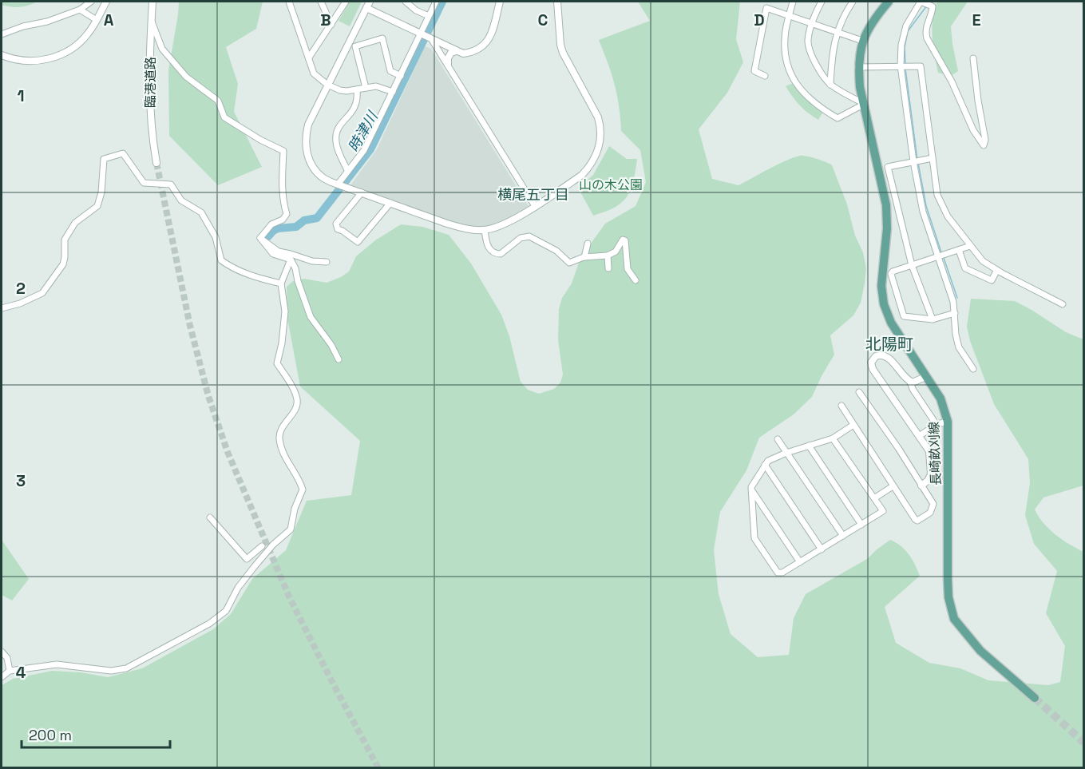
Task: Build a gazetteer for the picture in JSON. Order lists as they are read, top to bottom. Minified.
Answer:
{"streets":{"main road":["長崎畝刈線"],"street":["臨港道路"]},"districts":["横尾五丁目","北陽町"],"water":["時津川"],"parks":["山の木公園"],"scale_bar":"200 m","grid":{"columns":["A","B","C","D","E"],"rows":["1","2","3","4"]}}
